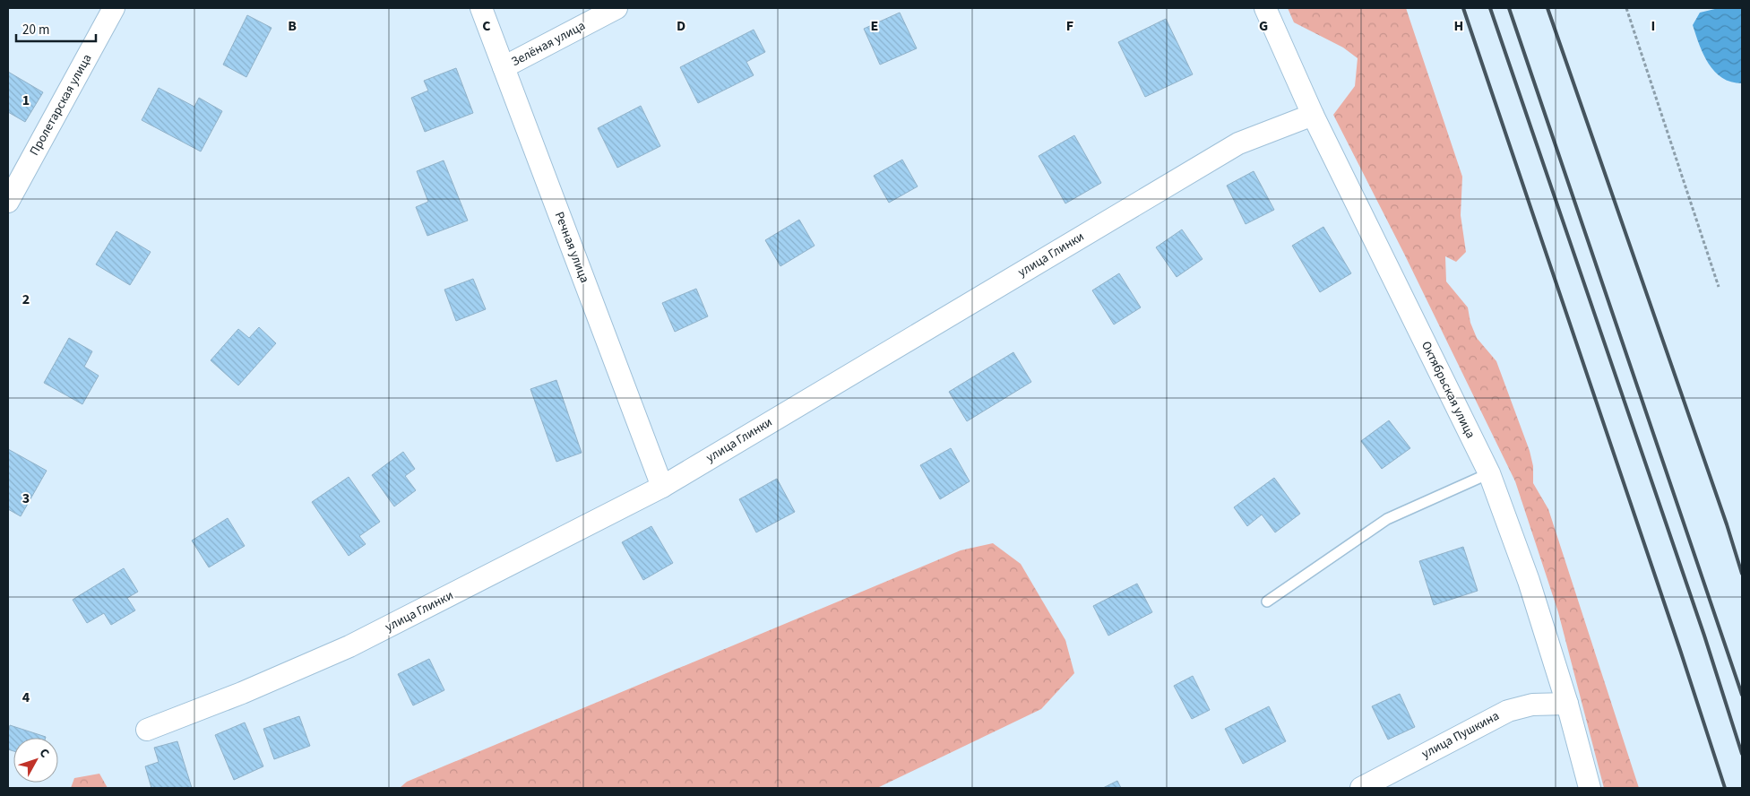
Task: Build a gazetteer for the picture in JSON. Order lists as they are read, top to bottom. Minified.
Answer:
{"streets":{"street":["Зелёная улица","Пролетарская улица","Речная улица","улица Глинки","Октябрьская улица","улица Пушкина"]},"crossings":[["Зелёная улица","Речная улица"],["Речная улица","улица Глинки"],["улица Глинки","Октябрьская улица"],["Октябрьская улица","улица Пушкина"]],"scale_bar":"20 m","north":"top right","grid":{"columns":["B","C","D","E","F","G","H","I"],"rows":["1","2","3","4"]}}
